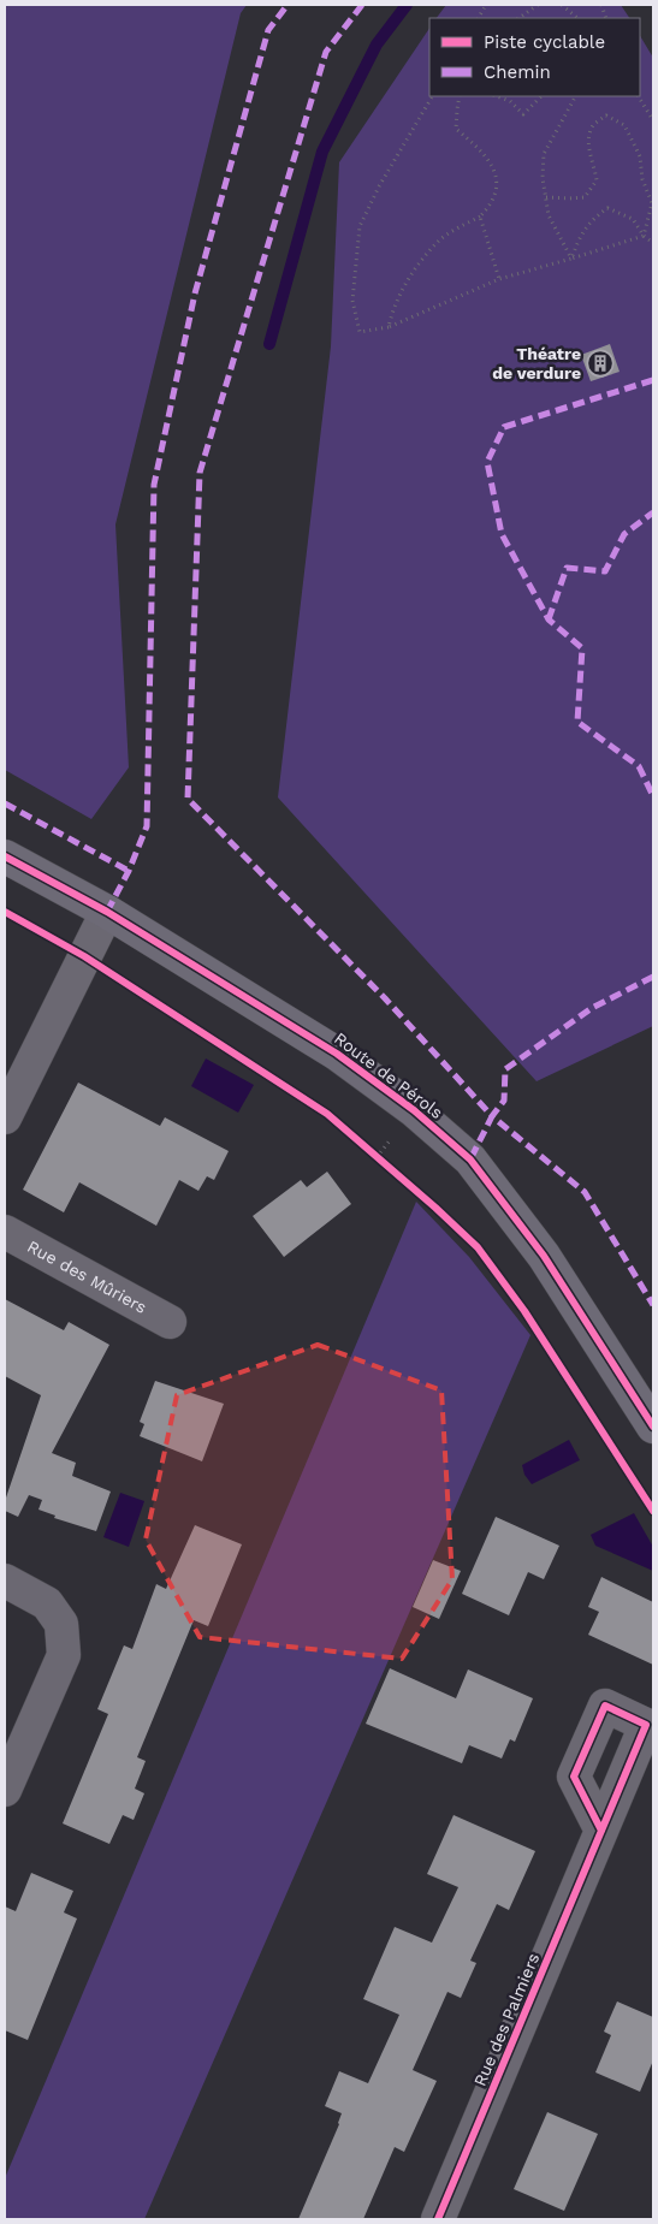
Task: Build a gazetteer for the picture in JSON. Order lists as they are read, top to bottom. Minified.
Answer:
{"streets":{"street":["Route de Pérols","Rue des Mûriers","Rue des Palmiers"]},"places":{"building":["Théatre de verdure"]},"legend":["Piste cyclable","Chemin"]}
